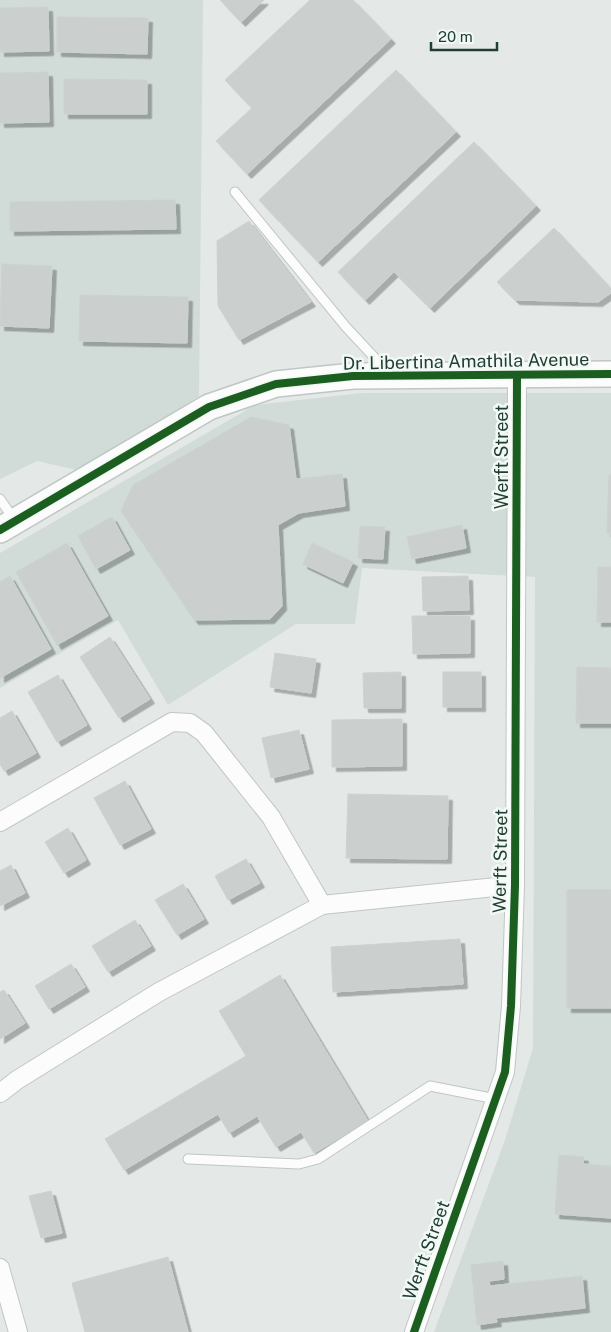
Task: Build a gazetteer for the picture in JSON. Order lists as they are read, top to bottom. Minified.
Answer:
{"streets":{"street":["Dr. Libertina Amathila Avenue","Werft Street"]},"crossings":[["Dr. Libertina Amathila Avenue","Werft Street"]],"scale_bar":"20 m"}
